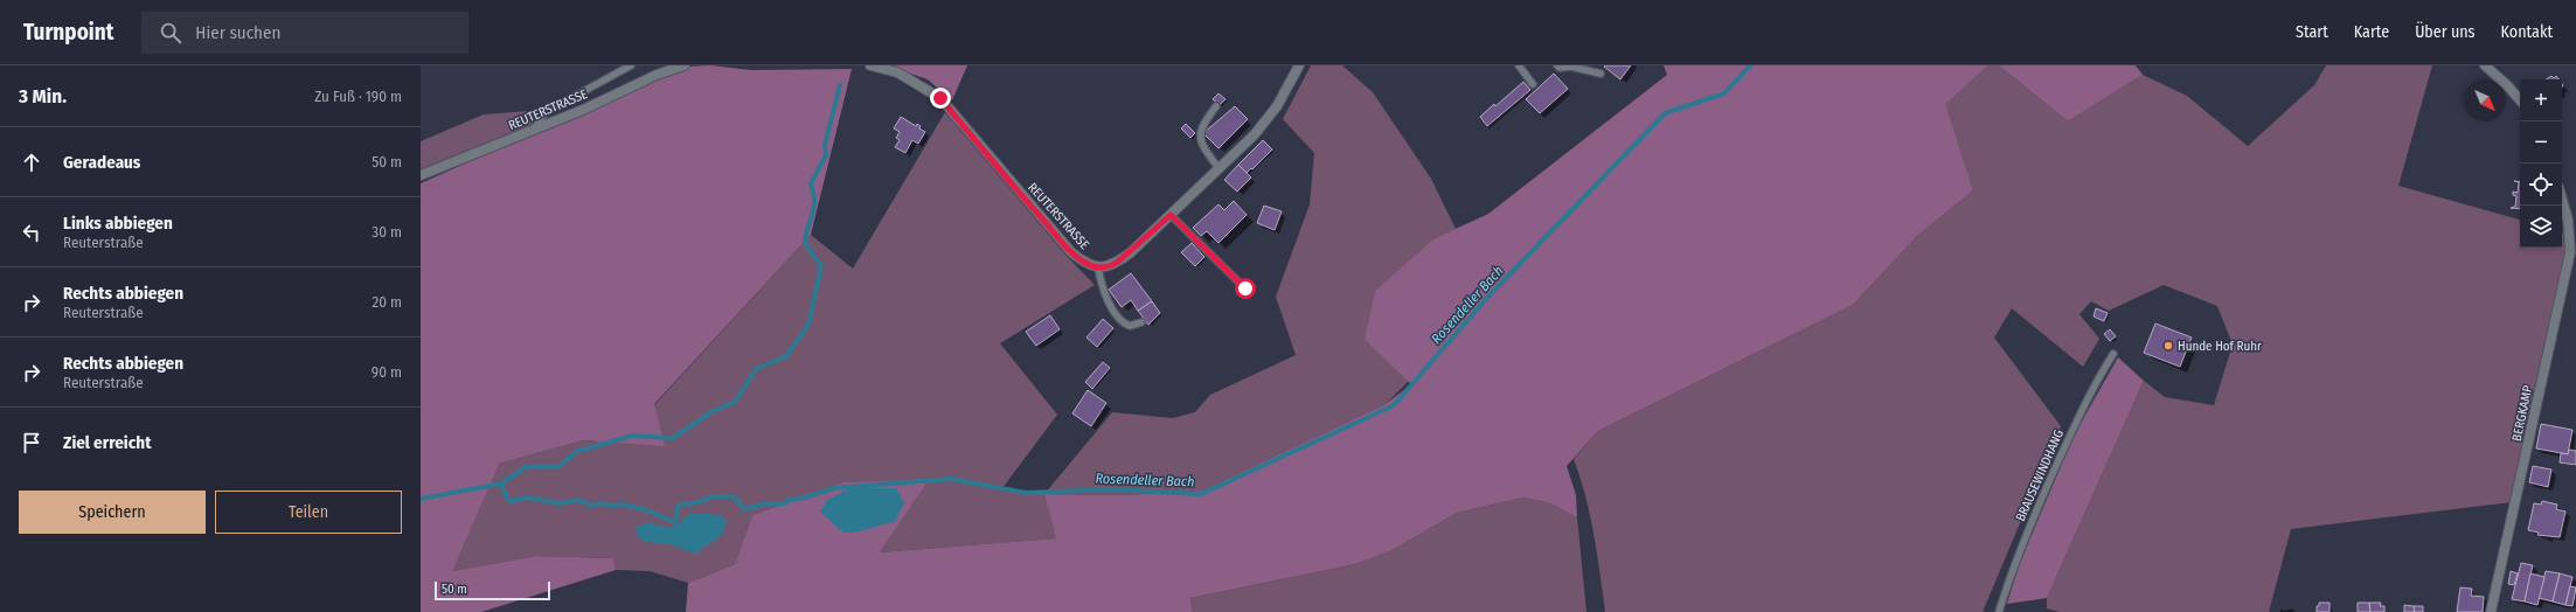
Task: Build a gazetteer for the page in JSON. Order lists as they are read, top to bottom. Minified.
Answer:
{"streets":{"street":["REUTERSTRASSE","BERGKAMP"],"lane":["BRAUSEWINDHANG"]},"water":["Rosendeller Bach"],"places":["Hunde Hof Ruhr"],"scale_bar":"50 m","north":"bottom right","page":{"header":"Turnpoint","search":"Hier suchen","nav":["Start","Karte","Über uns","Kontakt"],"heading":["3 Min.","Zu Fuß · 190 m"],"map_buttons":["+","−"],"list":[["Geradeaus","50 m"],["Links abbiegen","Reuterstraße","30 m"],["Rechts abbiegen","Reuterstraße","20 m"],["Rechts abbiegen","Reuterstraße","90 m"],"Ziel erreicht"],"buttons":["Speichern","Teilen"],"scale":"50 m"}}
